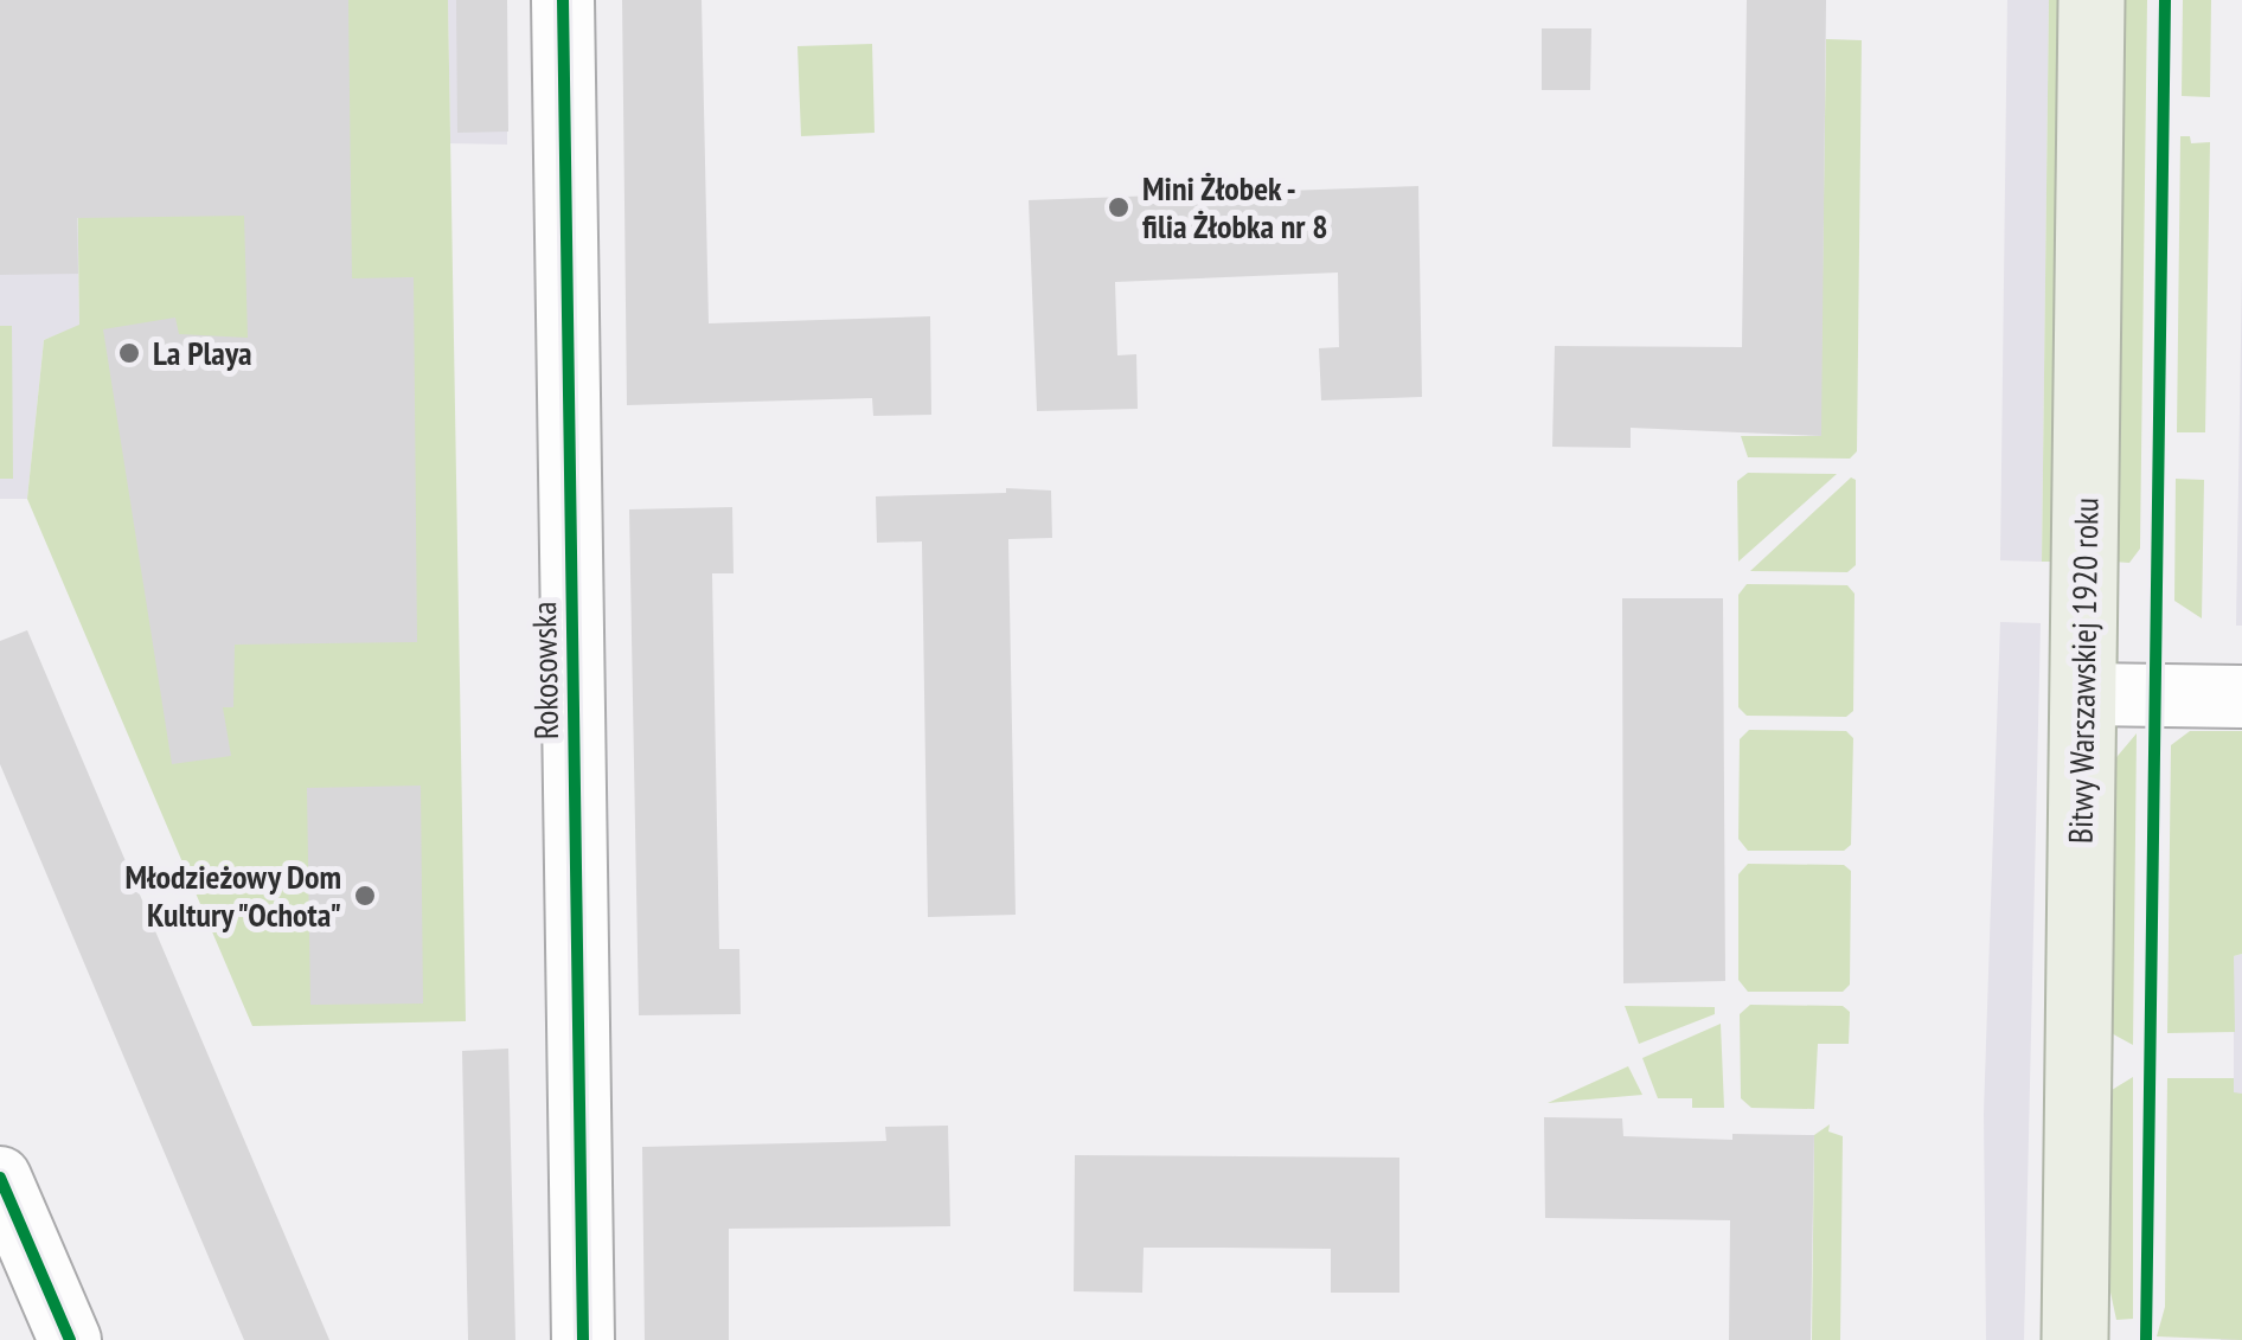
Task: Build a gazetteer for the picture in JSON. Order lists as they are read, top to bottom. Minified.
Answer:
{"streets":{"main road":["Bitwy Warszawskiej 1920 roku"],"street":["Rokosowska"]},"places":["Mini Żłobek - filia Żłobka nr 8","La Playa","Młodzieżowy Dom Kultury \"Ochota\""]}
